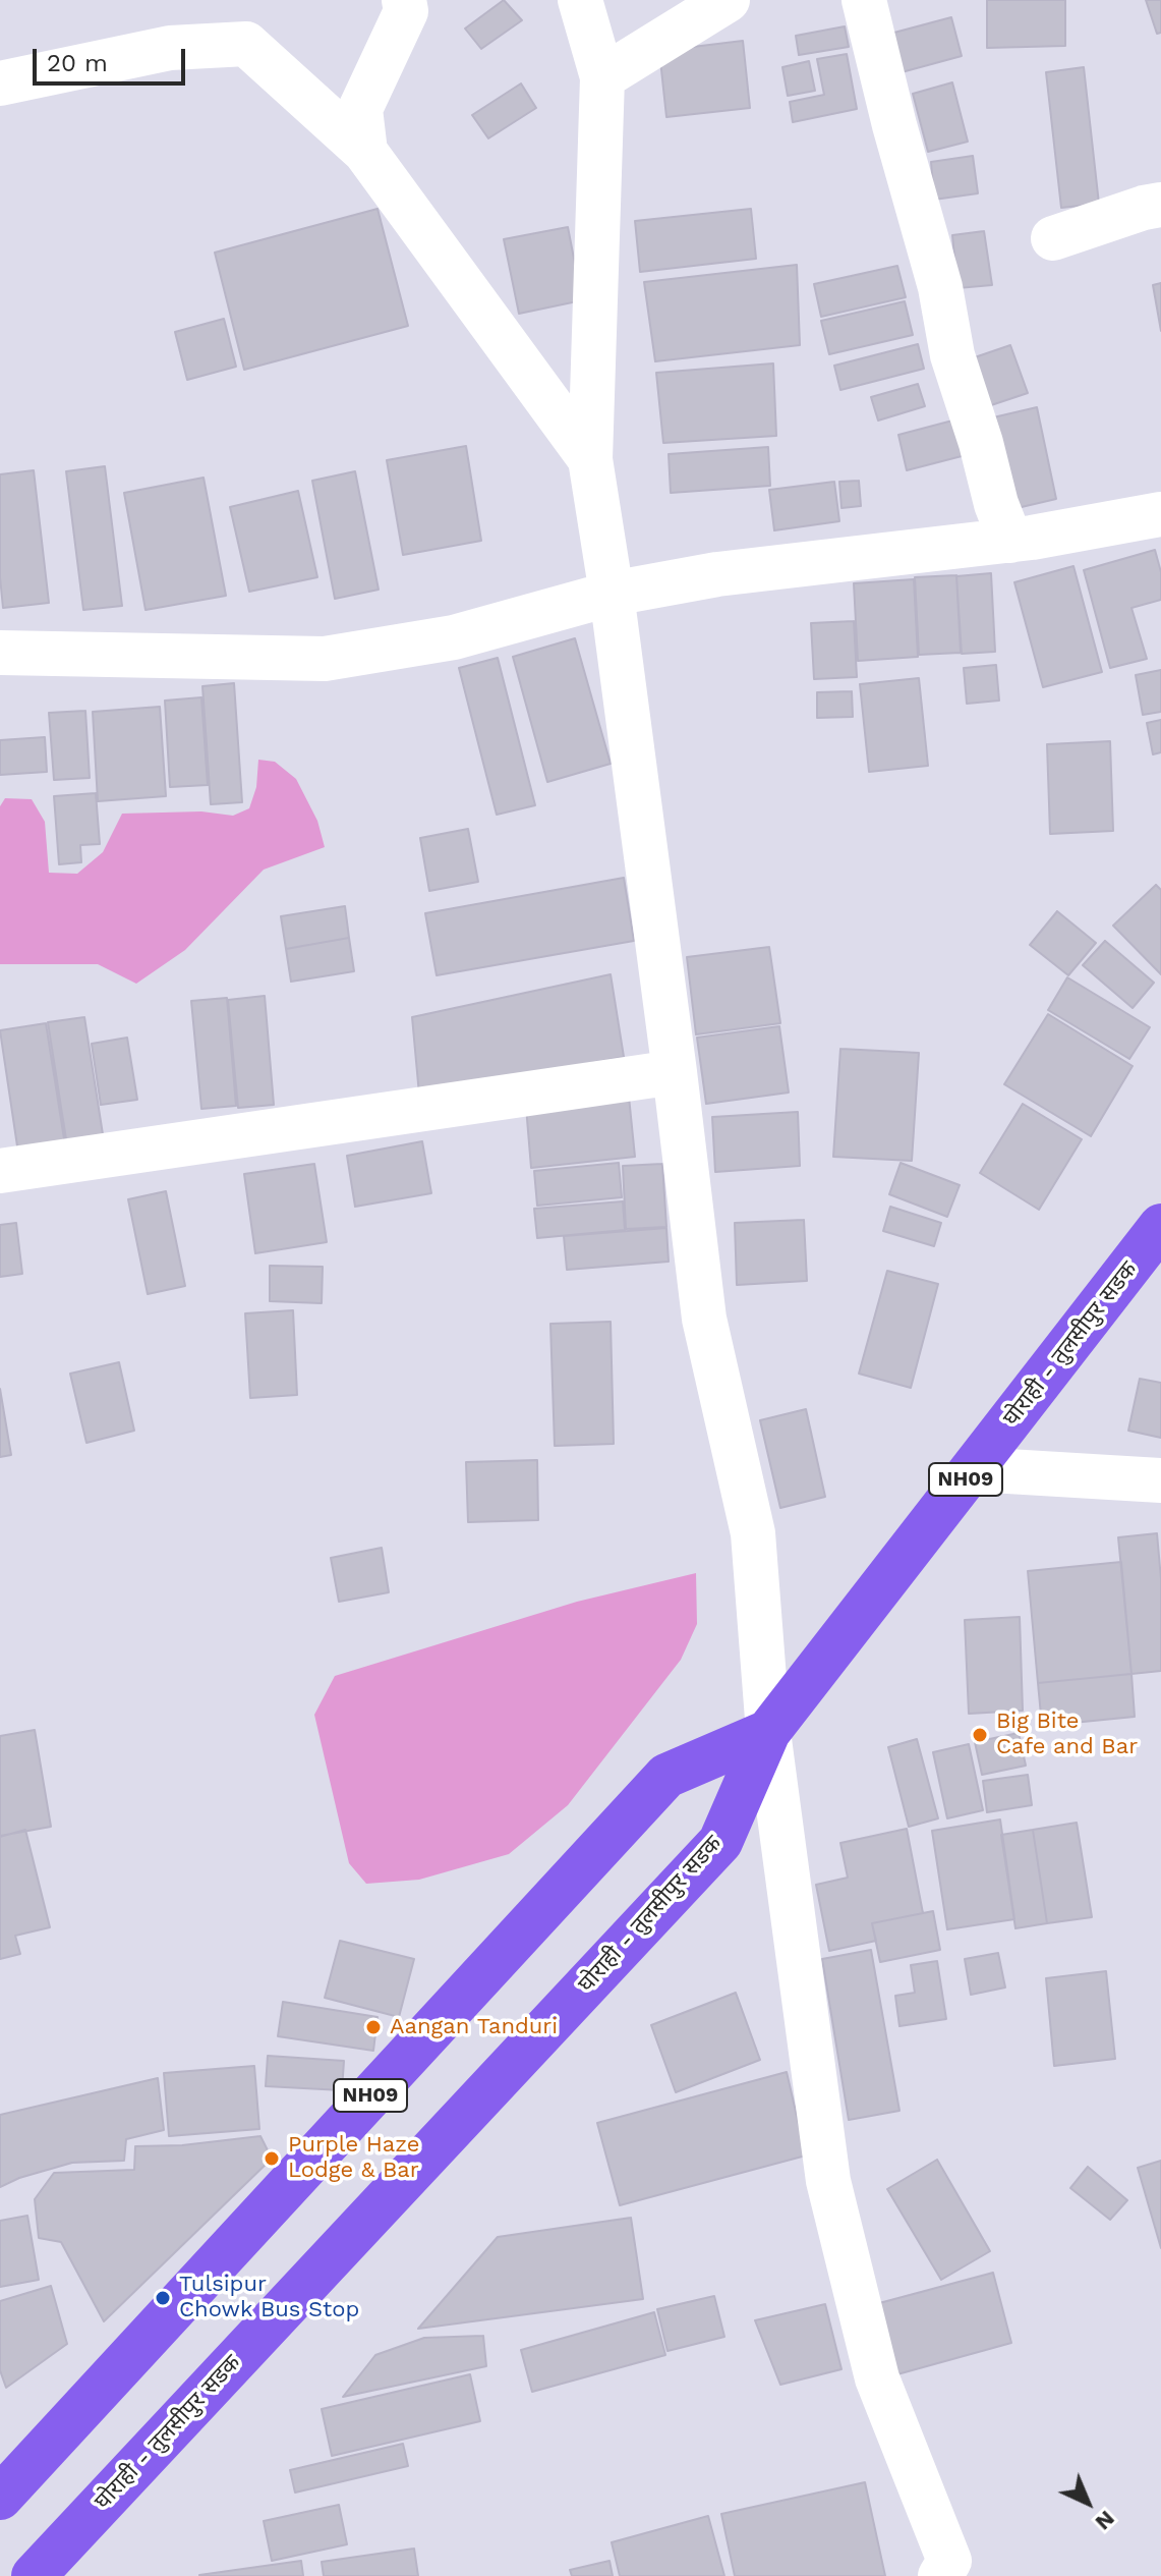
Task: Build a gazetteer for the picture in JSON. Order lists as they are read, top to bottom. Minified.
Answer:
{"streets":{"main road":["घोराही - तुलसीपुर सडक","NH09"]},"places":["Big Bite Cafe and Bar","Aangan Tanduri","Purple Haze Lodge & Bar","Tulsipur Chowk Bus Stop"],"scale_bar":"20 m","north":"bottom right"}
